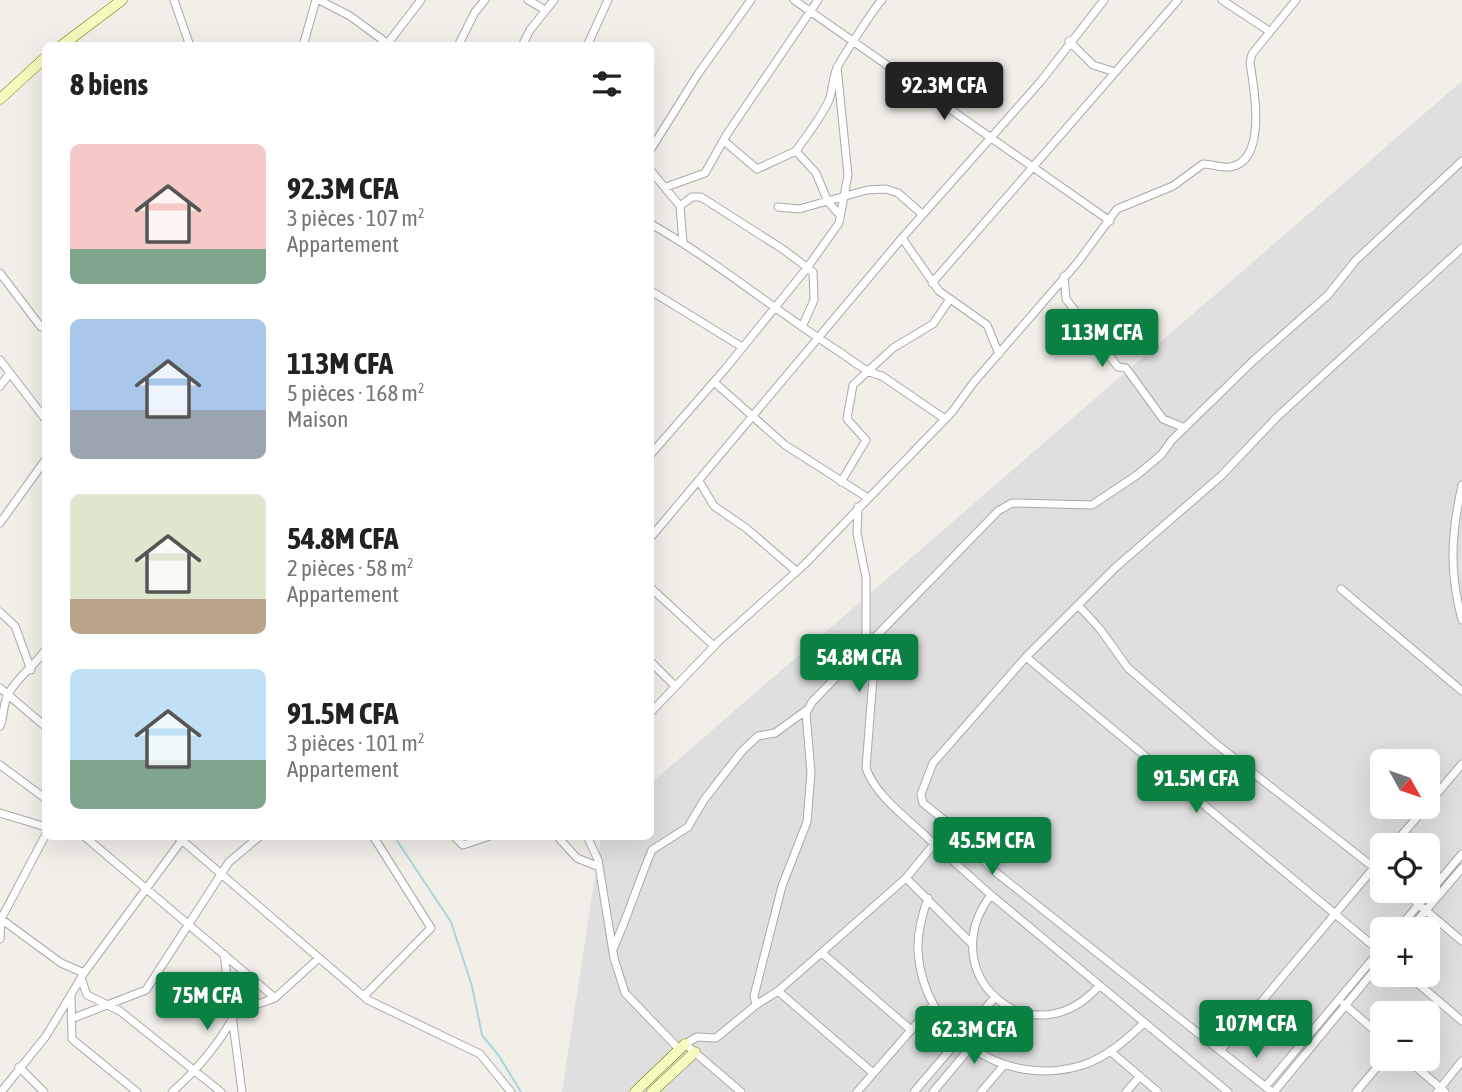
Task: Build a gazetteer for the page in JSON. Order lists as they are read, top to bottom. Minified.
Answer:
{"north":"bottom right","page":{"heading":"8 biens","price":["92.3M CFA","113M CFA","54.8M CFA","91.5M CFA","45.5M CFA","75M CFA","107M CFA","62.3M CFA"],"list":[{"name":"92.3M CFA","note":"3 pièces · 107 m² · Appartement"},{"name":"113M CFA","note":"5 pièces · 168 m² · Maison"},{"name":"54.8M CFA","note":"2 pièces · 58 m² · Appartement"},{"name":"91.5M CFA","note":"3 pièces · 101 m² · Appartement"}],"map_buttons":["+","−"]}}
